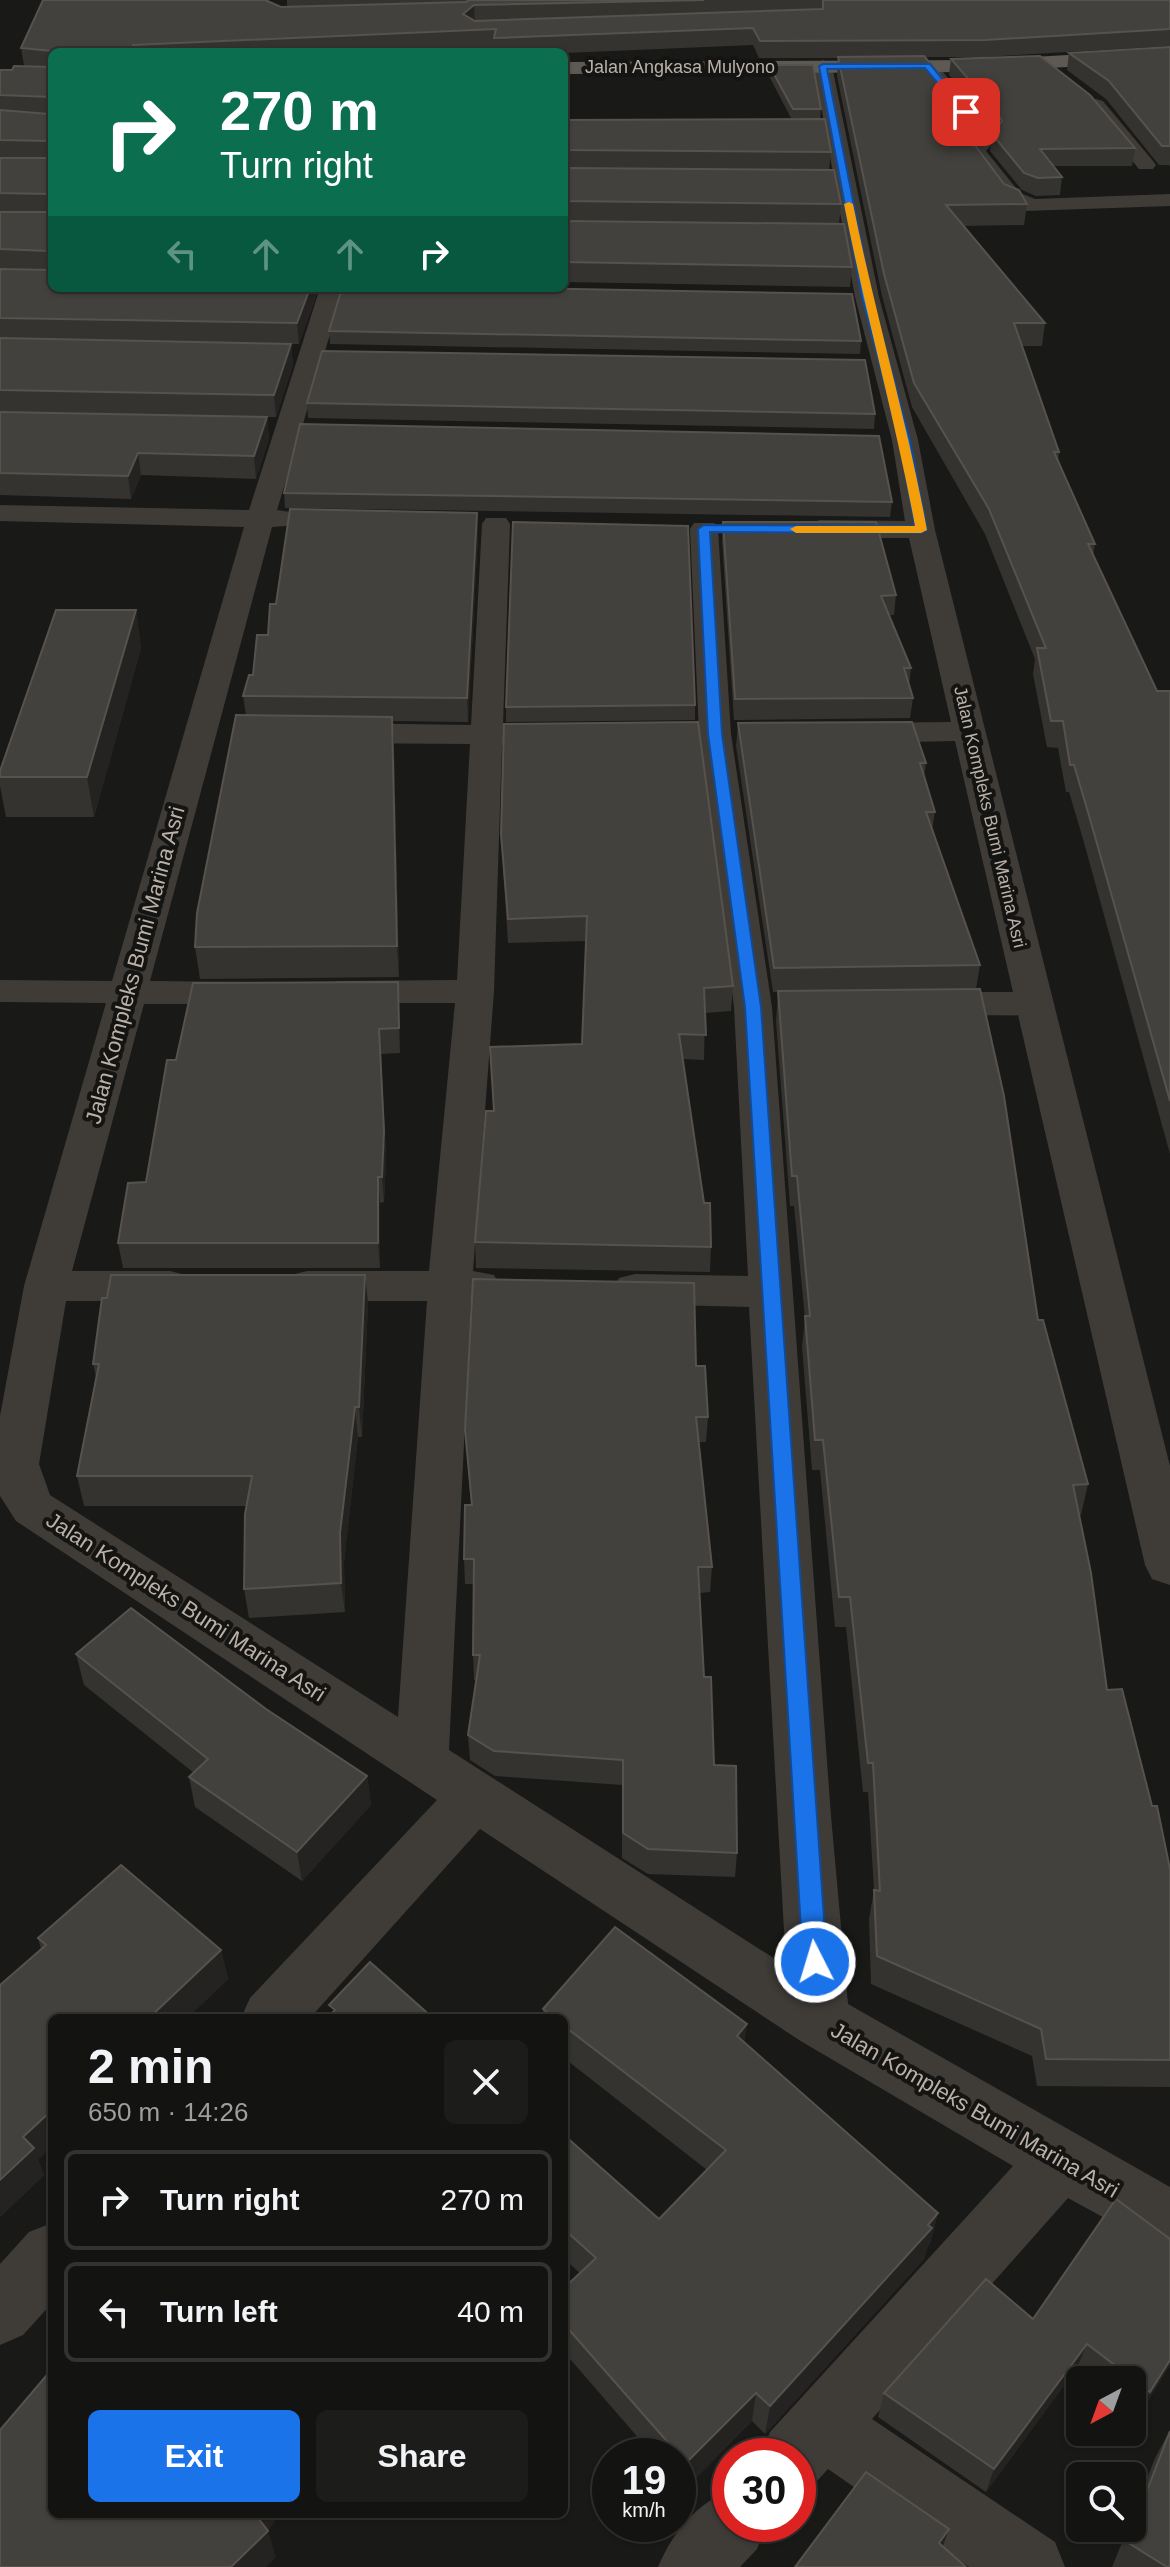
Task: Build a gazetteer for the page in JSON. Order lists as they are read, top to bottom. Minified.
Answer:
{"streets":{"main road":["Jalan Angkasa Mulyono"],"street":["Jalan Kompleks Bumi Marina Asri"]},"crossings":[["Jalan Angkasa Mulyono","Jalan Kompleks Bumi Marina Asri"]],"north":"bottom left","page":{"turn":["270 m","Turn right"],"heading":["2 min","650 m · 14:26"],"list":[{"name":"Turn right","value":"270 m"},{"name":"Turn left","value":"40 m"}],"buttons":["Exit","Share"],"speed":"19 km/h","limit":"30"}}
